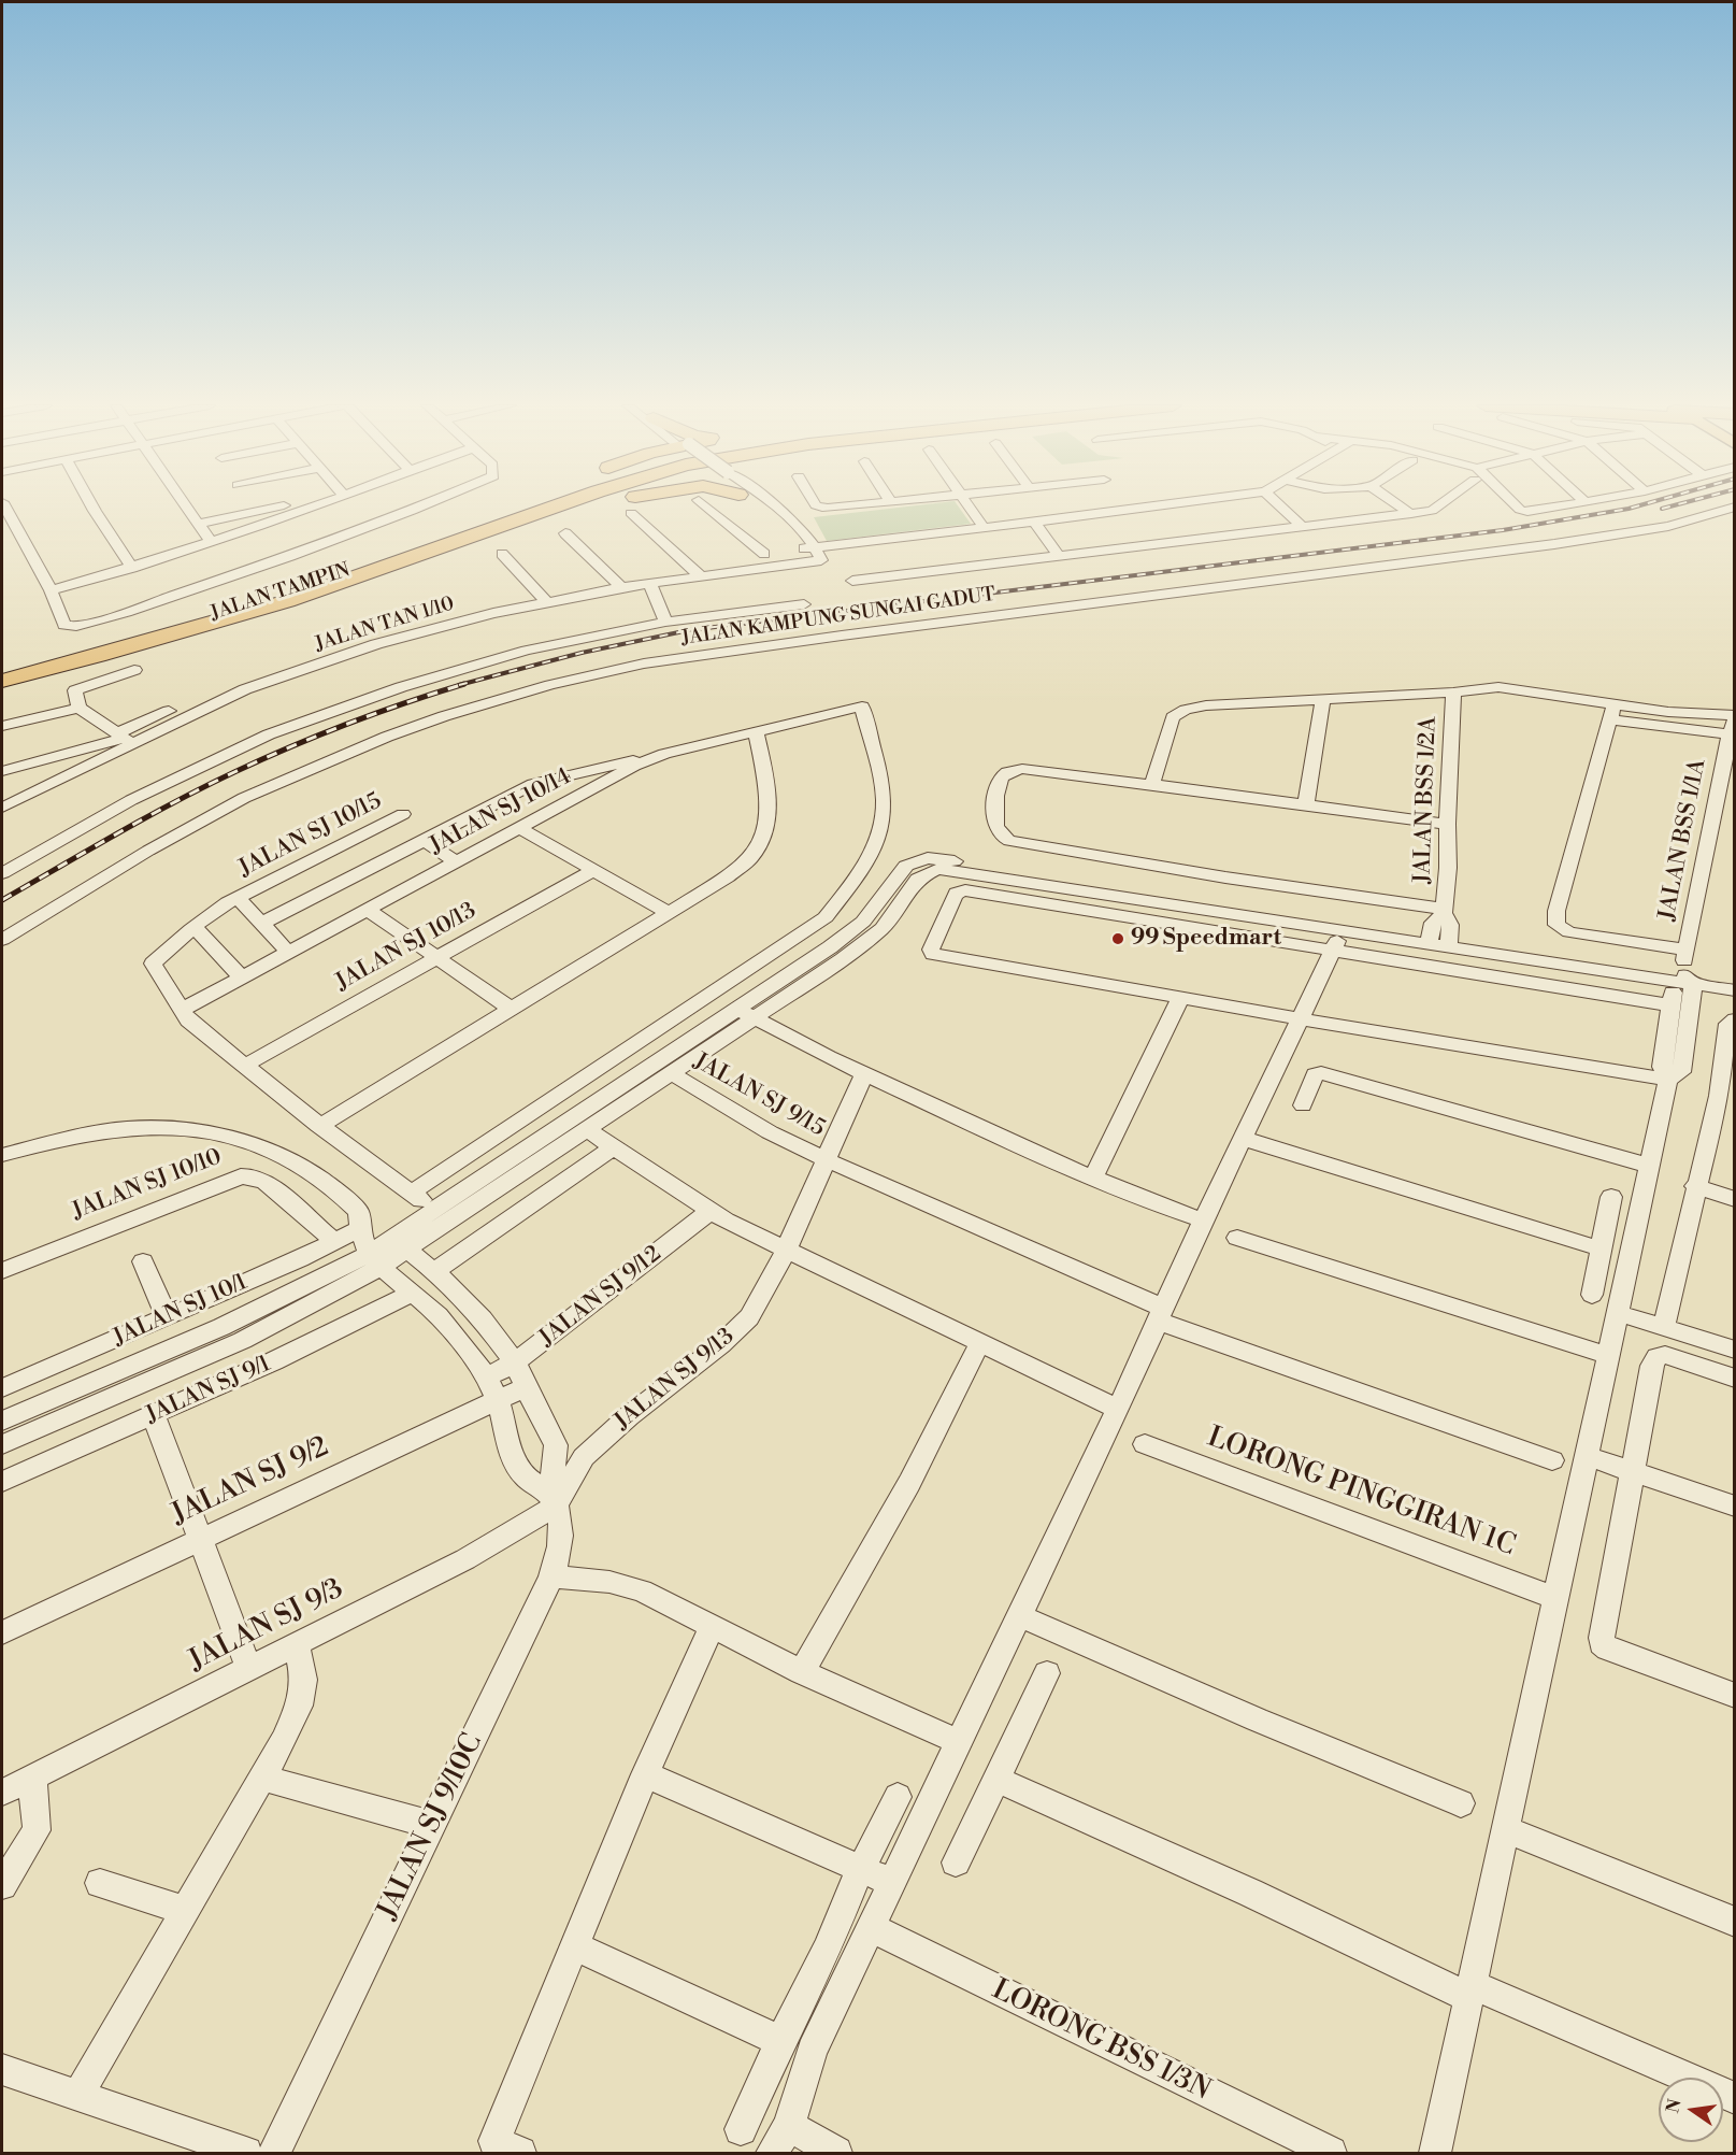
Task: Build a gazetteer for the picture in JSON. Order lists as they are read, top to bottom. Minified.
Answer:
{"streets":{"highway":["JALAN TAMPIN"],"street":["JALAN KAMPUNG SUNGAI GADUT","JALAN TAN 1/10","JALAN BSS 1/2A","JALAN SJ 10/14","JALAN SJ 10/15","JALAN BSS 1/1A","JALAN SJ 10/13","JALAN SJ 9/15","JALAN SJ 10/10","JALAN SJ 9/12","JALAN SJ 10/1","JALAN SJ 9/13","JALAN SJ 9/1","JALAN SJ 9/2","LORONG PINGGIRAN 1C","JALAN SJ 9/3","JALAN SJ 9/10C","LORONG BSS 1/3N"]},"crossings":[["JALAN SJ 10/14","JALAN SJ 10/15"],["JALAN SJ 9/15","JALAN SJ 9/13"],["JALAN SJ 10/10","JALAN SJ 10/1"],["JALAN SJ 9/12","JALAN SJ 9/2"],["JALAN SJ 9/12","JALAN SJ 9/10C"],["JALAN SJ 9/13","JALAN SJ 9/3"],["JALAN SJ 9/13","JALAN SJ 9/10C"],["JALAN SJ 9/2","JALAN SJ 9/10C"],["JALAN SJ 9/3","JALAN SJ 9/10C"]],"places":["99 Speedmart"],"north":"left"}
